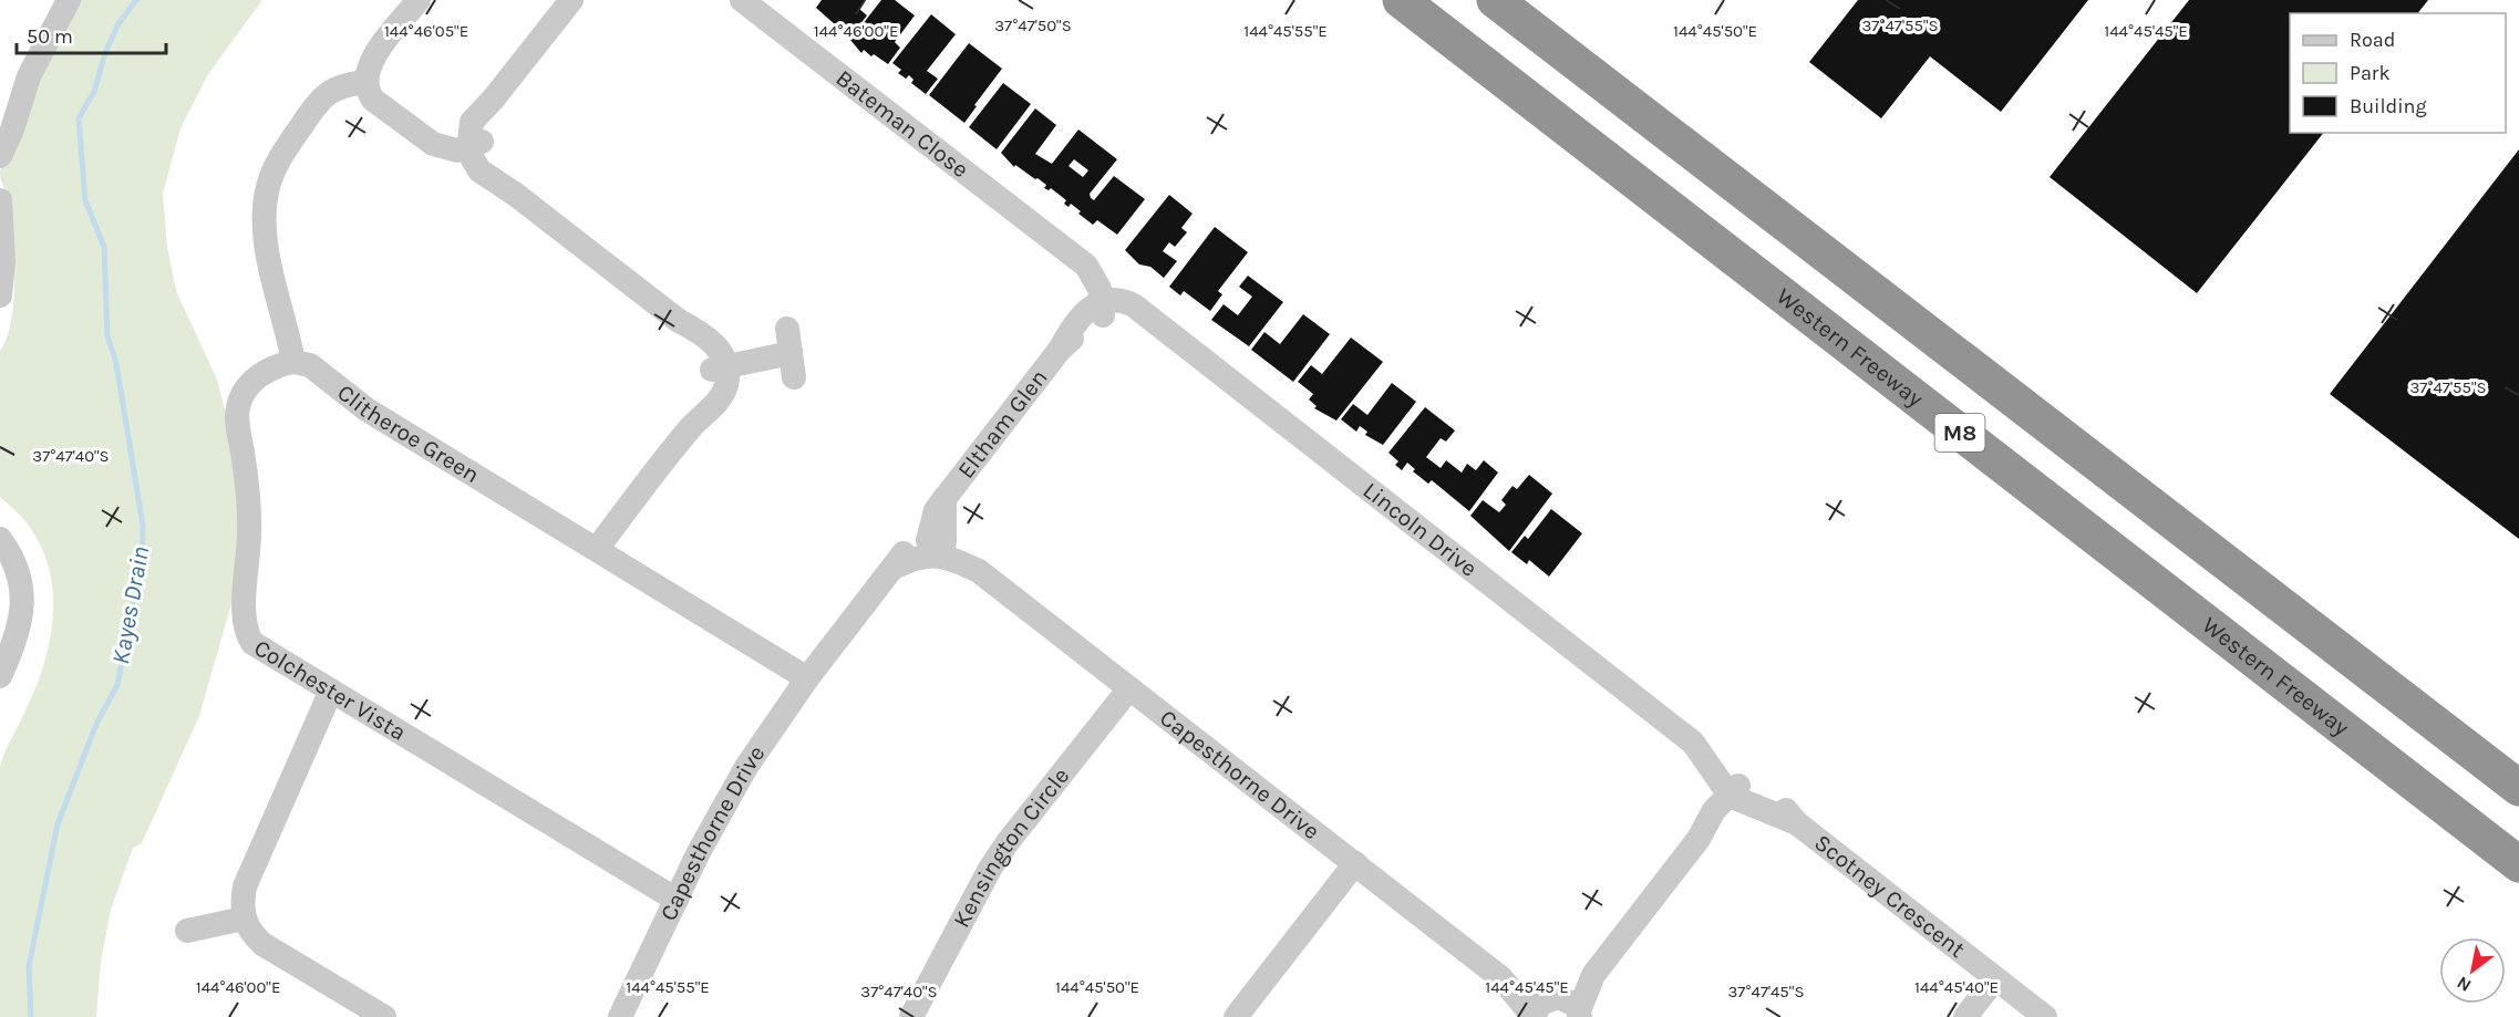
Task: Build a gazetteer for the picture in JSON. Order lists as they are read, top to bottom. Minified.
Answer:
{"streets":{"highway":["Western Freeway","M8"],"street":["Bateman Close","Eltham Glen","Clitheroe Green","Lincoln Drive","Colchester Vista","Capesthorne Drive","Kensington Circle","Scotney Crescent"]},"crossings":[["Bateman Close","Eltham Glen"],["Bateman Close","Lincoln Drive"],["Eltham Glen","Lincoln Drive"],["Eltham Glen","Capesthorne Drive"],["Clitheroe Green","Colchester Vista"],["Clitheroe Green","Capesthorne Drive"],["Lincoln Drive","Scotney Crescent"],["Colchester Vista","Capesthorne Drive"],["Capesthorne Drive","Kensington Circle"]],"water":["Kayes Drain"],"legend":["Road","Park","Building"],"scale_bar":"50 m","north":"bottom left","coordinates":["37°47'50\"S","37°47'55\"S","144°46'05\"E","144°46'00\"E","144°45'55\"E","144°45'50\"E","144°45'45\"E","37°47'40\"S","144°45'40\"E","37°47'45\"S"]}
